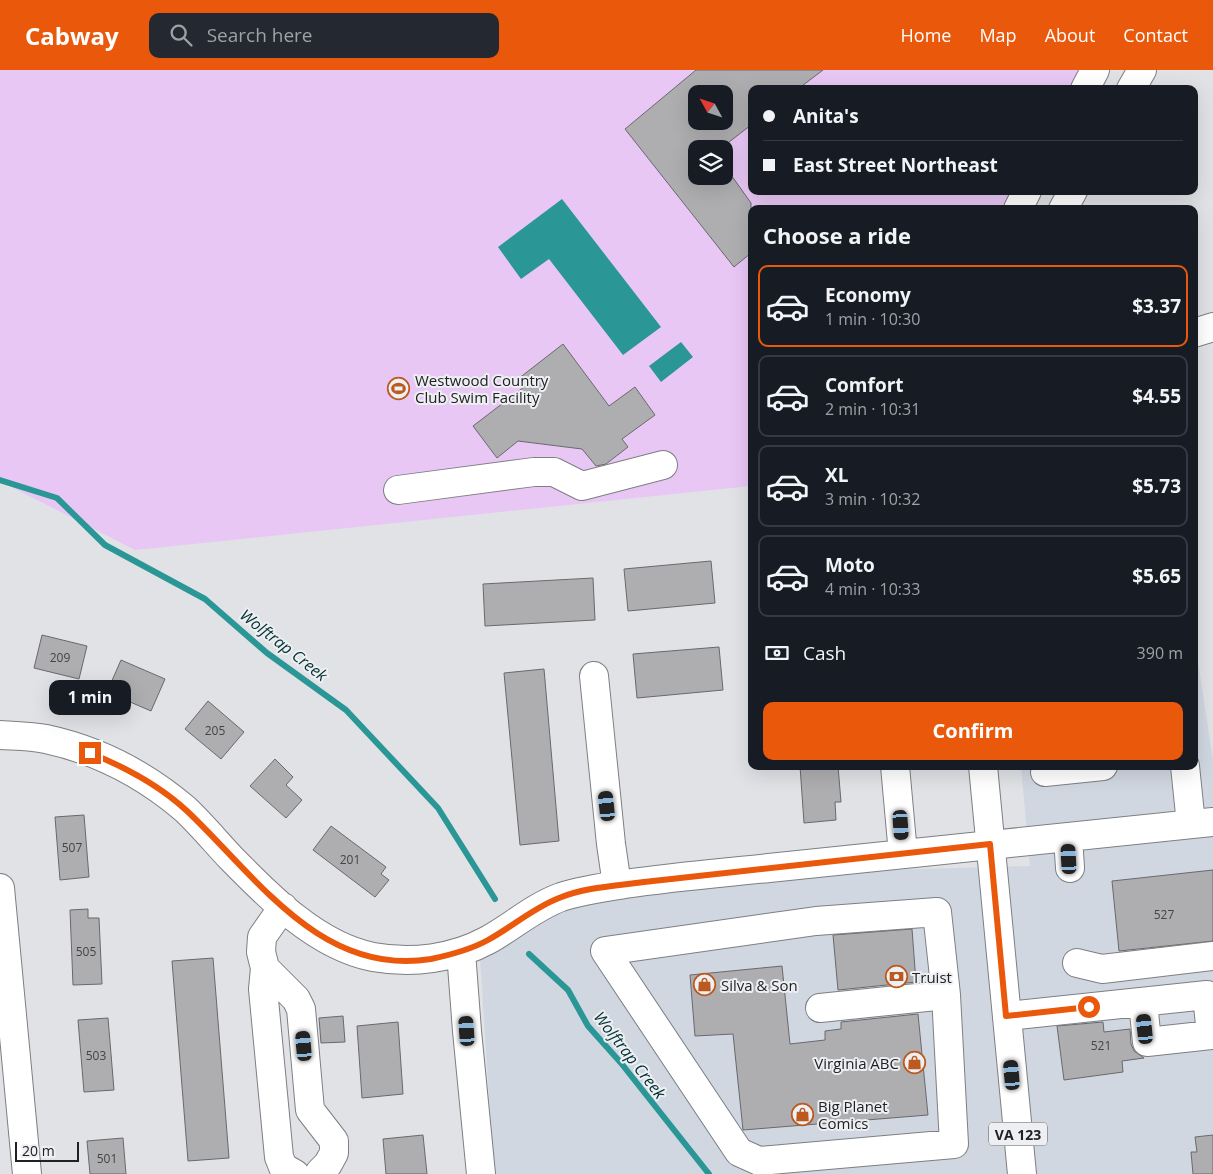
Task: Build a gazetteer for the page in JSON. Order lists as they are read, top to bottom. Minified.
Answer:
{"streets":{"street":["VA 123"]},"water":["Wolftrap Creek"],"places":{"sports":["Westwood Country Club Swim Facility"],"bank":["Truist"],"shop":["Silva & Son","Virginia ABC","Big Planet Comics"]},"house_numbers":["209","205","507","201","527","505","521","503","501"],"scale_bar":"20 m","north":"top left","page":{"header":"Cabway","search":"Search here","nav":["Home","Map","About","Contact"],"banner":["Anita's","East Street Northeast"],"heading":"Choose a ride","list":[{"name":"Economy","note":"1 min · 10:30","value":"$3.37"},{"name":"Comfort","note":"2 min · 10:31","value":"$4.55"},{"name":"XL","note":"3 min · 10:32","value":"$5.73"},{"name":"Moto","note":"4 min · 10:33","value":"$5.65"}],"pay":["Cash","390 m"],"bubble":"1 min","buttons":"Confirm","scale":"20 m"}}
